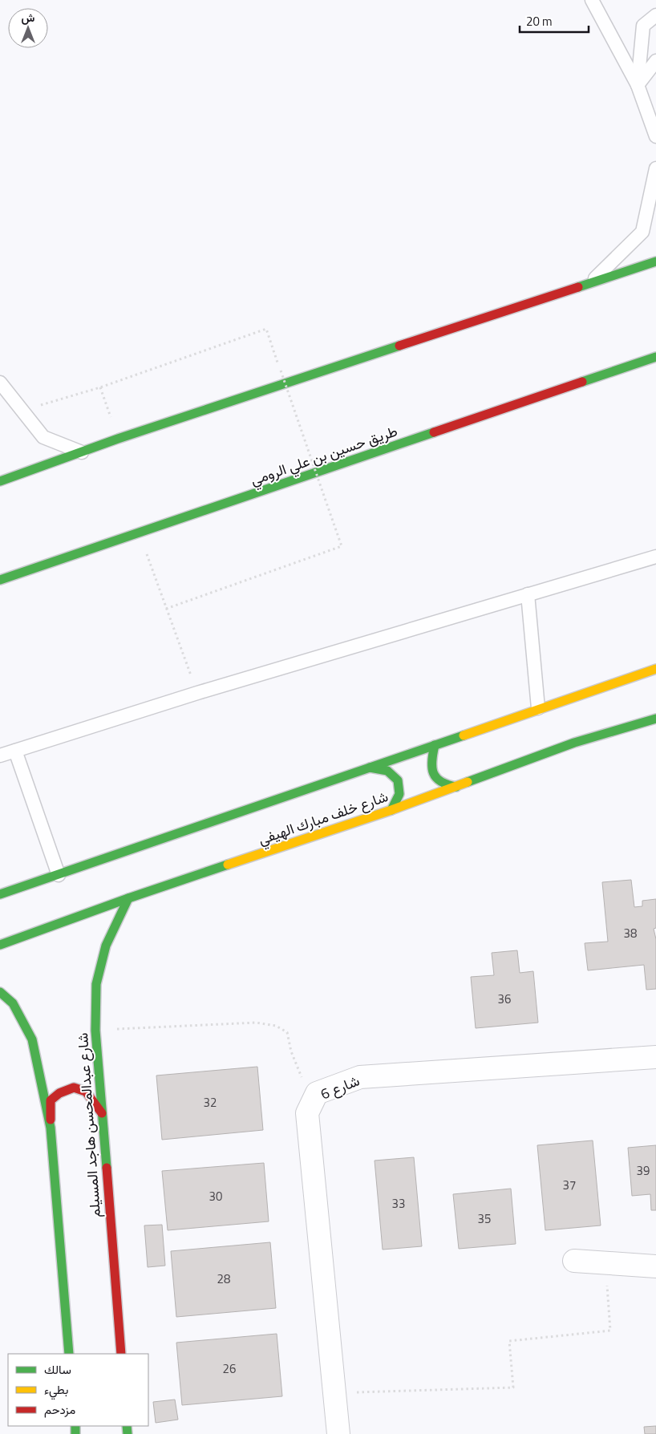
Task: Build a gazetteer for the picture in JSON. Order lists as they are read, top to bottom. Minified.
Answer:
{"streets":{"main road":["طريق حسين بن علي الرومي","شارع خلف مبارك الهيفي","شارع عبدالمحسن هاجد المسيلم"],"street":["شارع 6"]},"crossings":[["شارع خلف مبارك الهيفي","شارع عبدالمحسن هاجد المسيلم"]],"house_numbers":["38","36","32","39","37","30","33","35","28","26"],"legend":["سالك","بطيء","مزدحم"],"scale_bar":"20 m","north":"top"}
